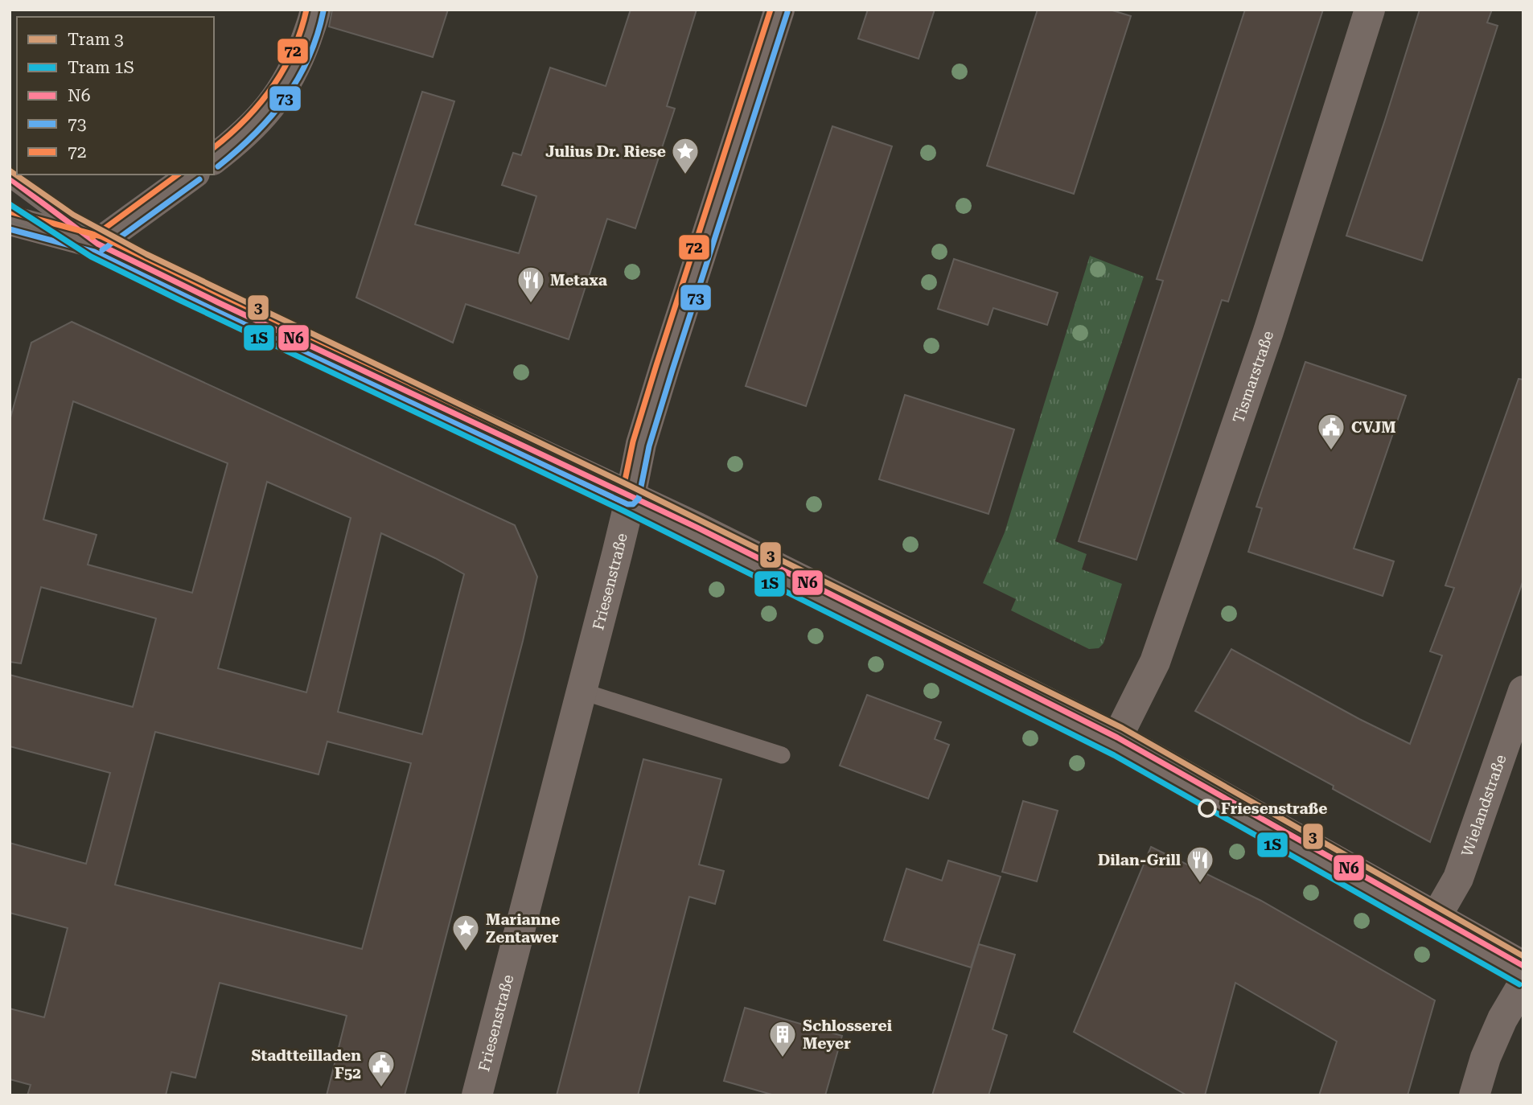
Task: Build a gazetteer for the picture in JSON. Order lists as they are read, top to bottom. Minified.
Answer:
{"streets":{"street":["Tismarstraße","Friesenstraße","Wielandstraße"]},"places":{"place":["Julius Dr. Riese","Marianne Zentawer"],"restaurant":["Metaxa","Dilan-Grill"],"public building":["CVJM","Stadtteilladen F52"],"other":["Friesenstraße"],"building":["Schlosserei Meyer"]},"lines":["transit line 72","transit line 73","tram line 3","transit line N6","tram line 1S"],"legend":["Tram 3","Tram 1S","N6","73","72"]}
